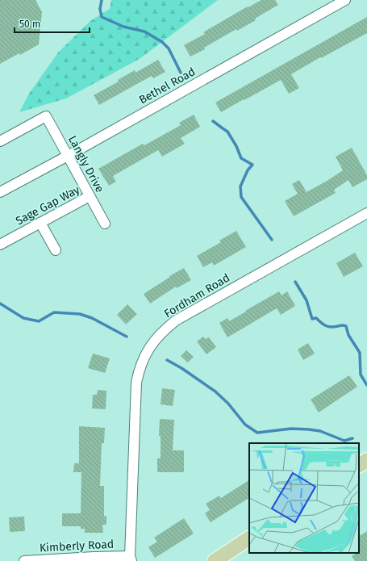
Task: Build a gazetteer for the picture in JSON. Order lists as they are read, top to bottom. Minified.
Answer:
{"streets":{"street":["Bethel Road","Langly Drive","Sage Gap Way","Fordham Road","Kimberly Road"]},"crossings":[["Bethel Road","Langly Drive"],["Langly Drive","Sage Gap Way"],["Fordham Road","Kimberly Road"]],"scale_bar":"50 m"}
